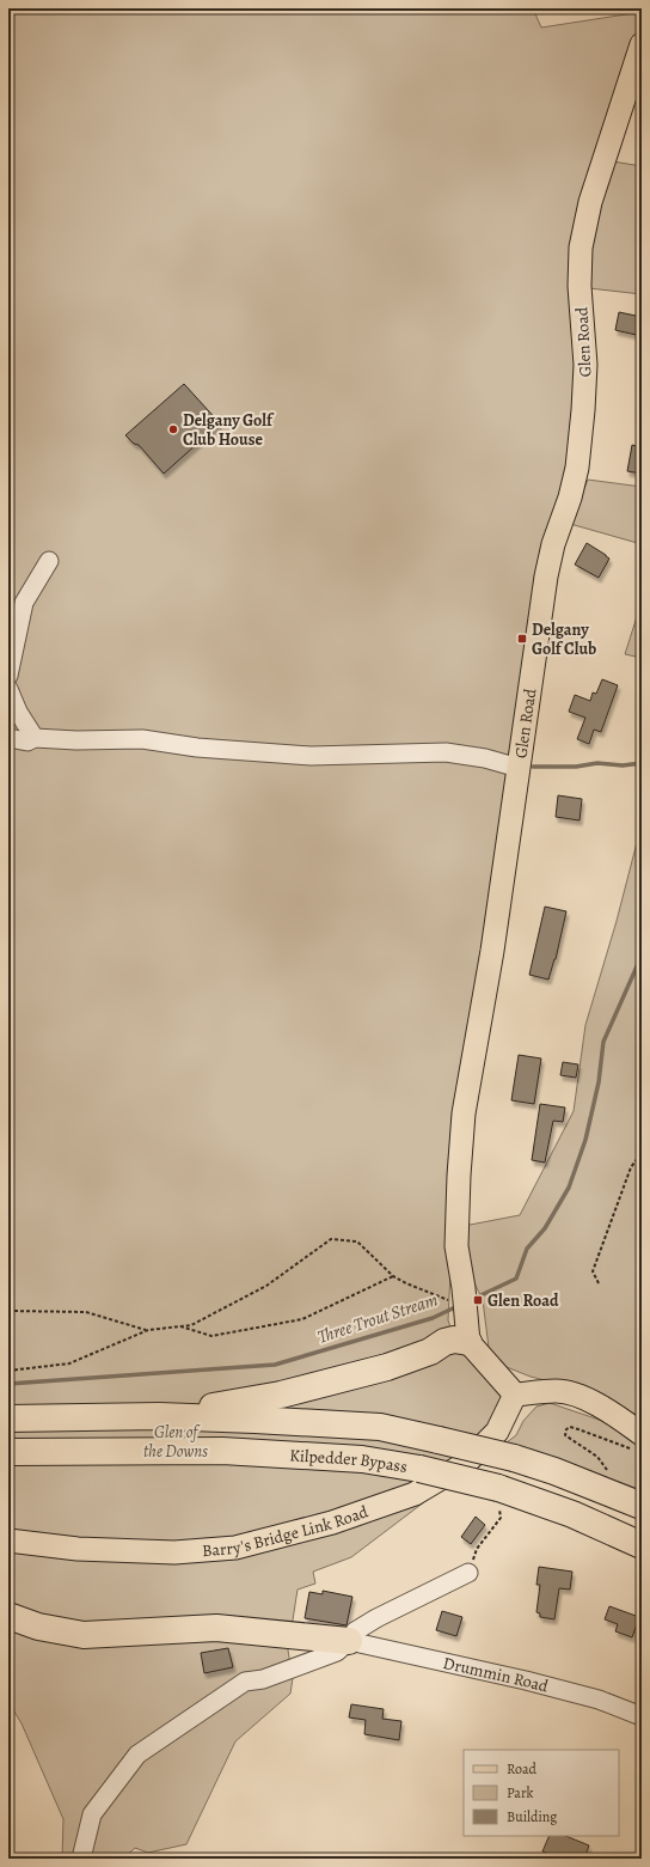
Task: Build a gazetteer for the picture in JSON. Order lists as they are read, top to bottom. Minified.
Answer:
{"streets":{"highway":["Kilpedder Bypass"],"main road":["Glen Road","Barry's Bridge Link Road"],"street":["Drummin Road"]},"water":["Three Trout Stream"],"parks":["Glen of the Downs"],"places":{"other":["Delgany Golf Club House"],"transit":["Delgany Golf Club","Glen Road"]},"legend":["Road","Park","Building"]}
